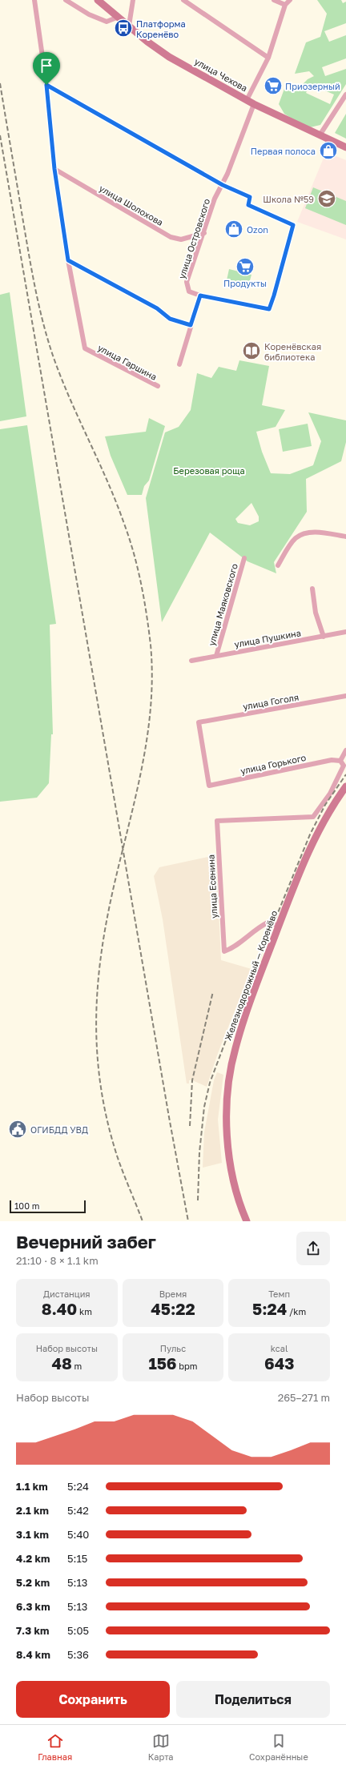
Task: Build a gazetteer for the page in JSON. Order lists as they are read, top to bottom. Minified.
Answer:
{"streets":{"main road":["улица Чехова","Железнодорожный — Коренёво"],"street":["улица Шолохова","улица Островского","улица Гаршина","улица Маяковского","улица Пушкина","улица Гоголя","улица Горького","улица Есенина"]},"crossings":[["улица Чехова","улица Островского"],["улица Шолохова","улица Островского"],["улица Маяковского","улица Пушкина"],["улица Гоголя","улица Горького"],["улица Горького","улица Есенина"],["улица Есенина","Железнодорожный — Коренёво"]],"parks":["Березовая роща"],"places":{"bus stop":["Платформа Коренёво"],"supermarket":["Приозерный","Продукты"],"shop":["Первая полоса","Ozon"],"school or university":["Школа №59"],"library":["Коренёвская библиотека"],"public building":["ОГИБДД УВД"]},"scale_bar":"100 m","page":{"scale":"100 m","heading":["Вечерний забег","21:10 · 8 × 1.1 km"],"stats":[["Дистанция","8.40 km"],["Время","45:22"],["Темп","5:24 /km"],["Набор высоты","48 m"],["Пульс","156 bpm"],["kcal","643"]],"chart":["Набор высоты","265–271 m"],"list":[{"name":"1.1 km","note":"5:24"},{"name":"2.1 km","note":"5:42"},{"name":"3.1 km","note":"5:40"},{"name":"4.2 km","note":"5:15"},{"name":"5.2 km","note":"5:13"},{"name":"6.3 km","note":"5:13"},{"name":"7.3 km","note":"5:05"},{"name":"8.4 km","note":"5:36"}],"buttons":["Сохранить","Поделиться"],"tabs":["Главная","Карта","Сохранённые"]}}
